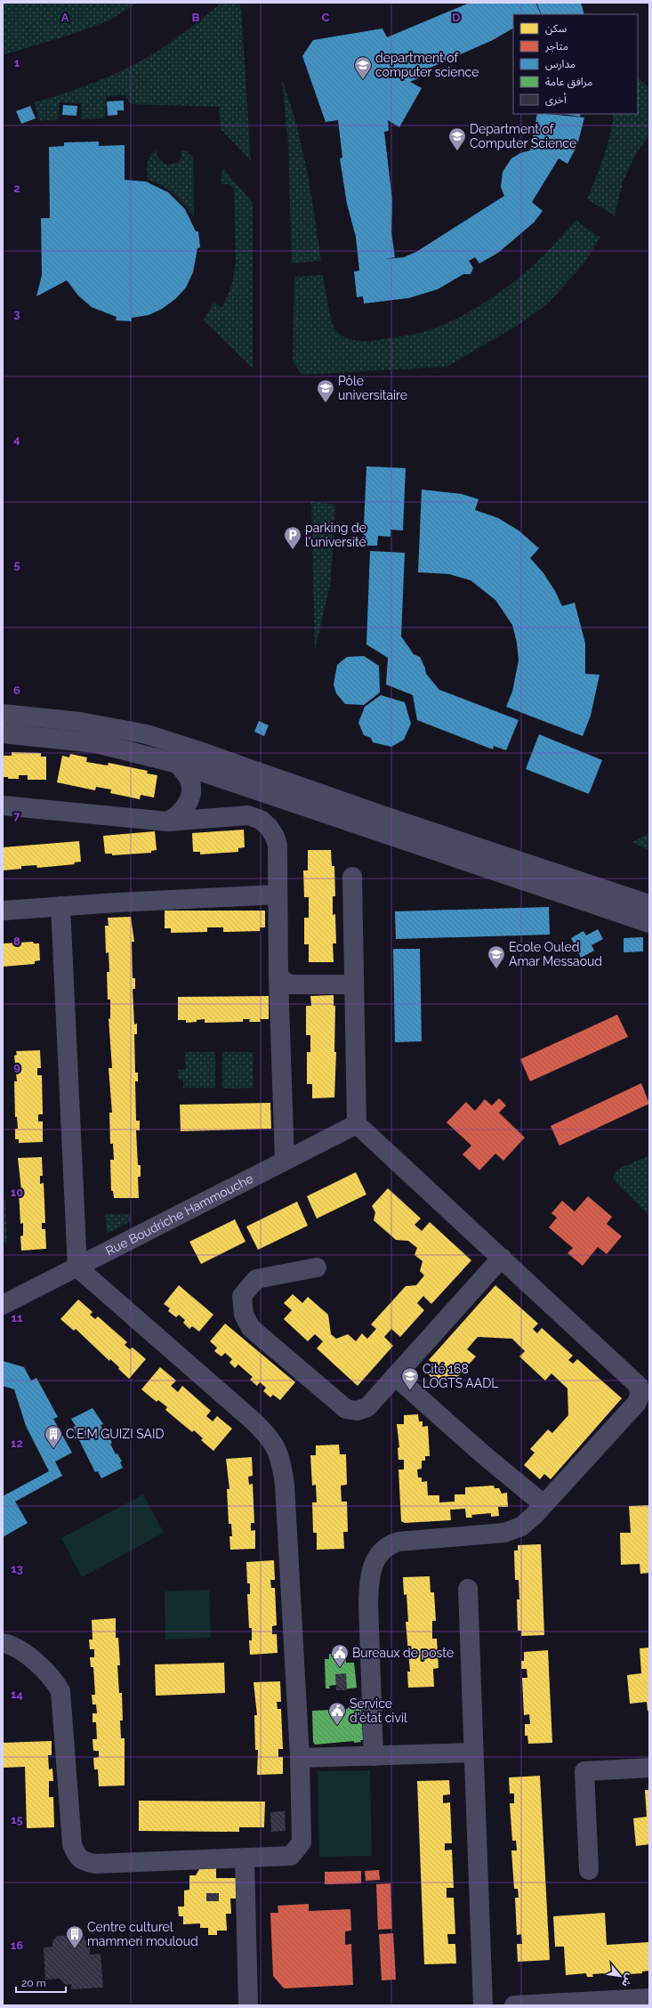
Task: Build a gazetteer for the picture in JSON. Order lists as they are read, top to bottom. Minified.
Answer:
{"streets":{"street":["Rue Boudriche Hammouche"]},"places":{"school or university":["department of computer science","Department of Computer Science","Pôle universitaire","Ecole Ouled Amar Messaoud","Cité 168 LOGTS AADL"],"parking":["parking de l'université"],"building":["C.E.M GUIZI SAID","Centre culturel mammeri mouloud"],"public building":["Bureaux de poste","Service d'état civil"]},"legend":["سكن","متاجر","مدارس","مرافق عامة","أخرى"],"scale_bar":"20 m","north":"bottom right","grid":{"columns":["A","B","C","D"],"rows":["1","2","3","4","5","6","7","8","9","10","11","12","13","14","15","16"]}}
